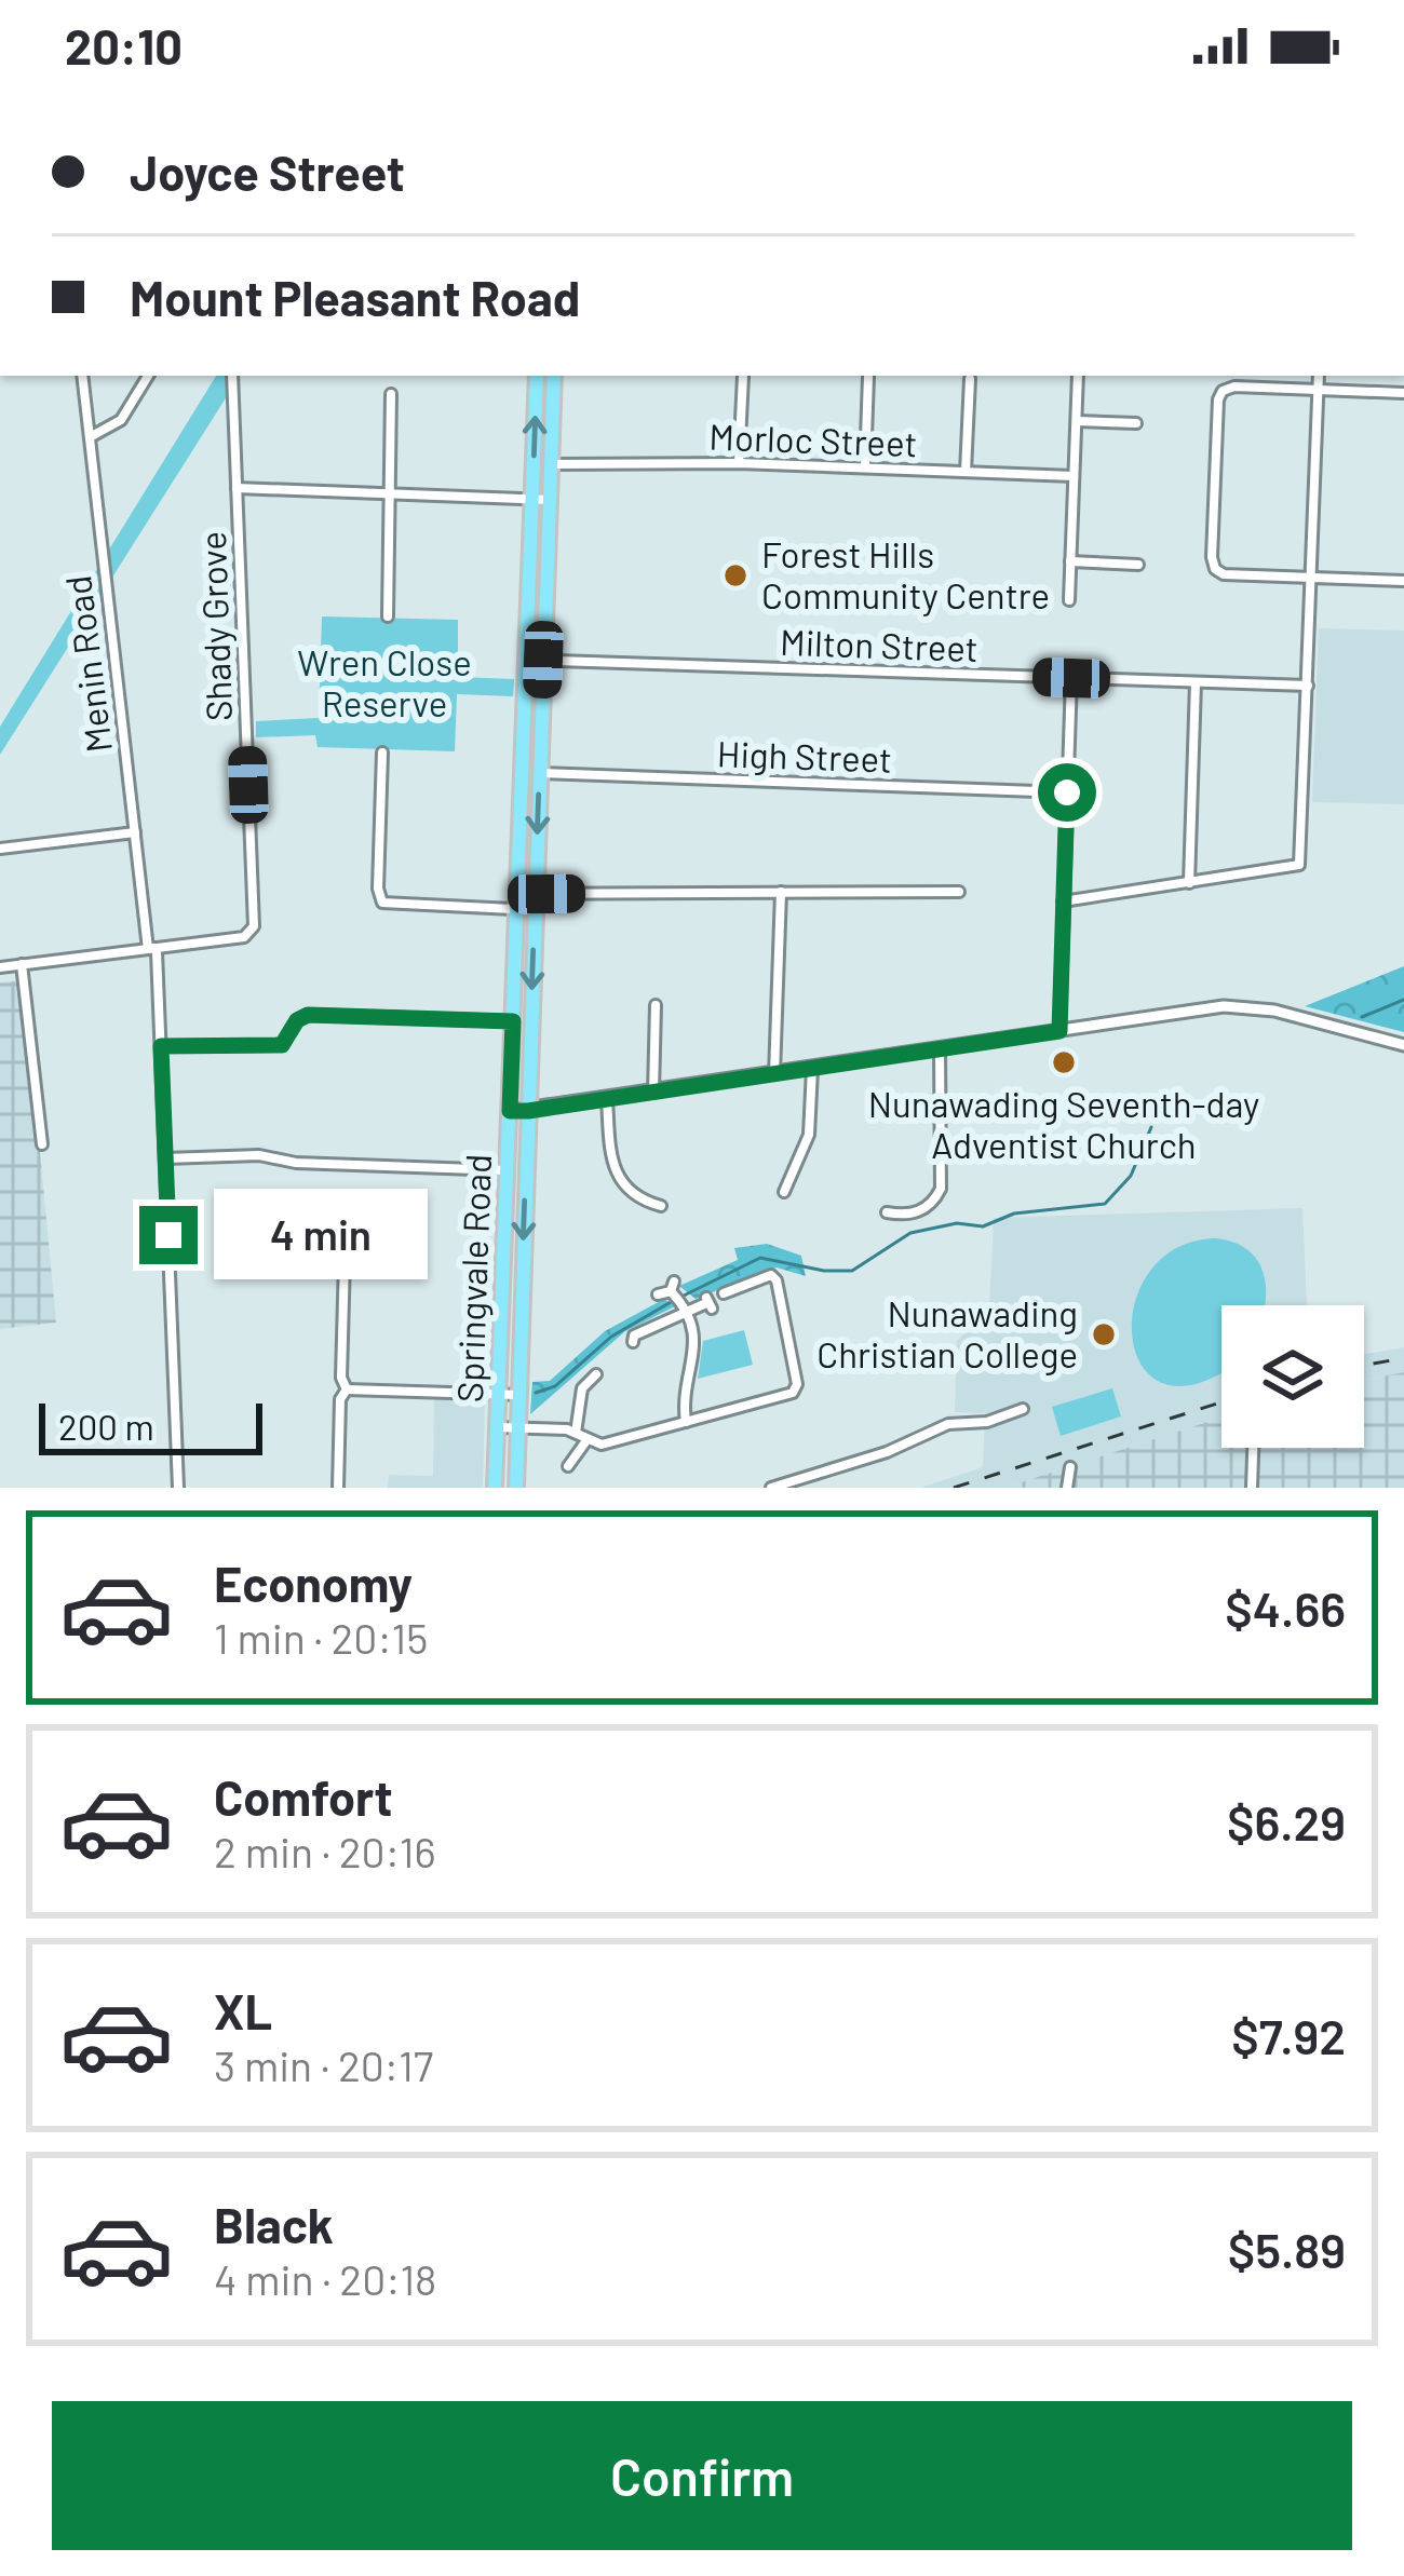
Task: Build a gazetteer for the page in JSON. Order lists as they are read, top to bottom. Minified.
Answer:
{"streets":{"highway":["Springvale Road"],"street":["Morloc Street","Shady Grove","Milton Street","Menin Road","High Street"]},"crossings":[["Morloc Street","Springvale Road"],["Shady Grove","Menin Road"],["Milton Street","Springvale Road"],["High Street","Springvale Road"]],"parks":["Wren Close Reserve"],"places":["Forest Hills Community Centre","Nunawading Seventh-day Adventist Church","Nunawading Christian College"],"scale_bar":"200 m","page":{"status":"20:10","banner":["Joyce Street","Mount Pleasant Road"],"bubble":"4 min","scale":"200 m","list":[{"name":"Economy","note":"1 min · 20:15","value":"$4.66"},{"name":"Comfort","note":"2 min · 20:16","value":"$6.29"},{"name":"XL","note":"3 min · 20:17","value":"$7.92"},{"name":"Black","note":"4 min · 20:18","value":"$5.89"}],"buttons":"Confirm"}}
